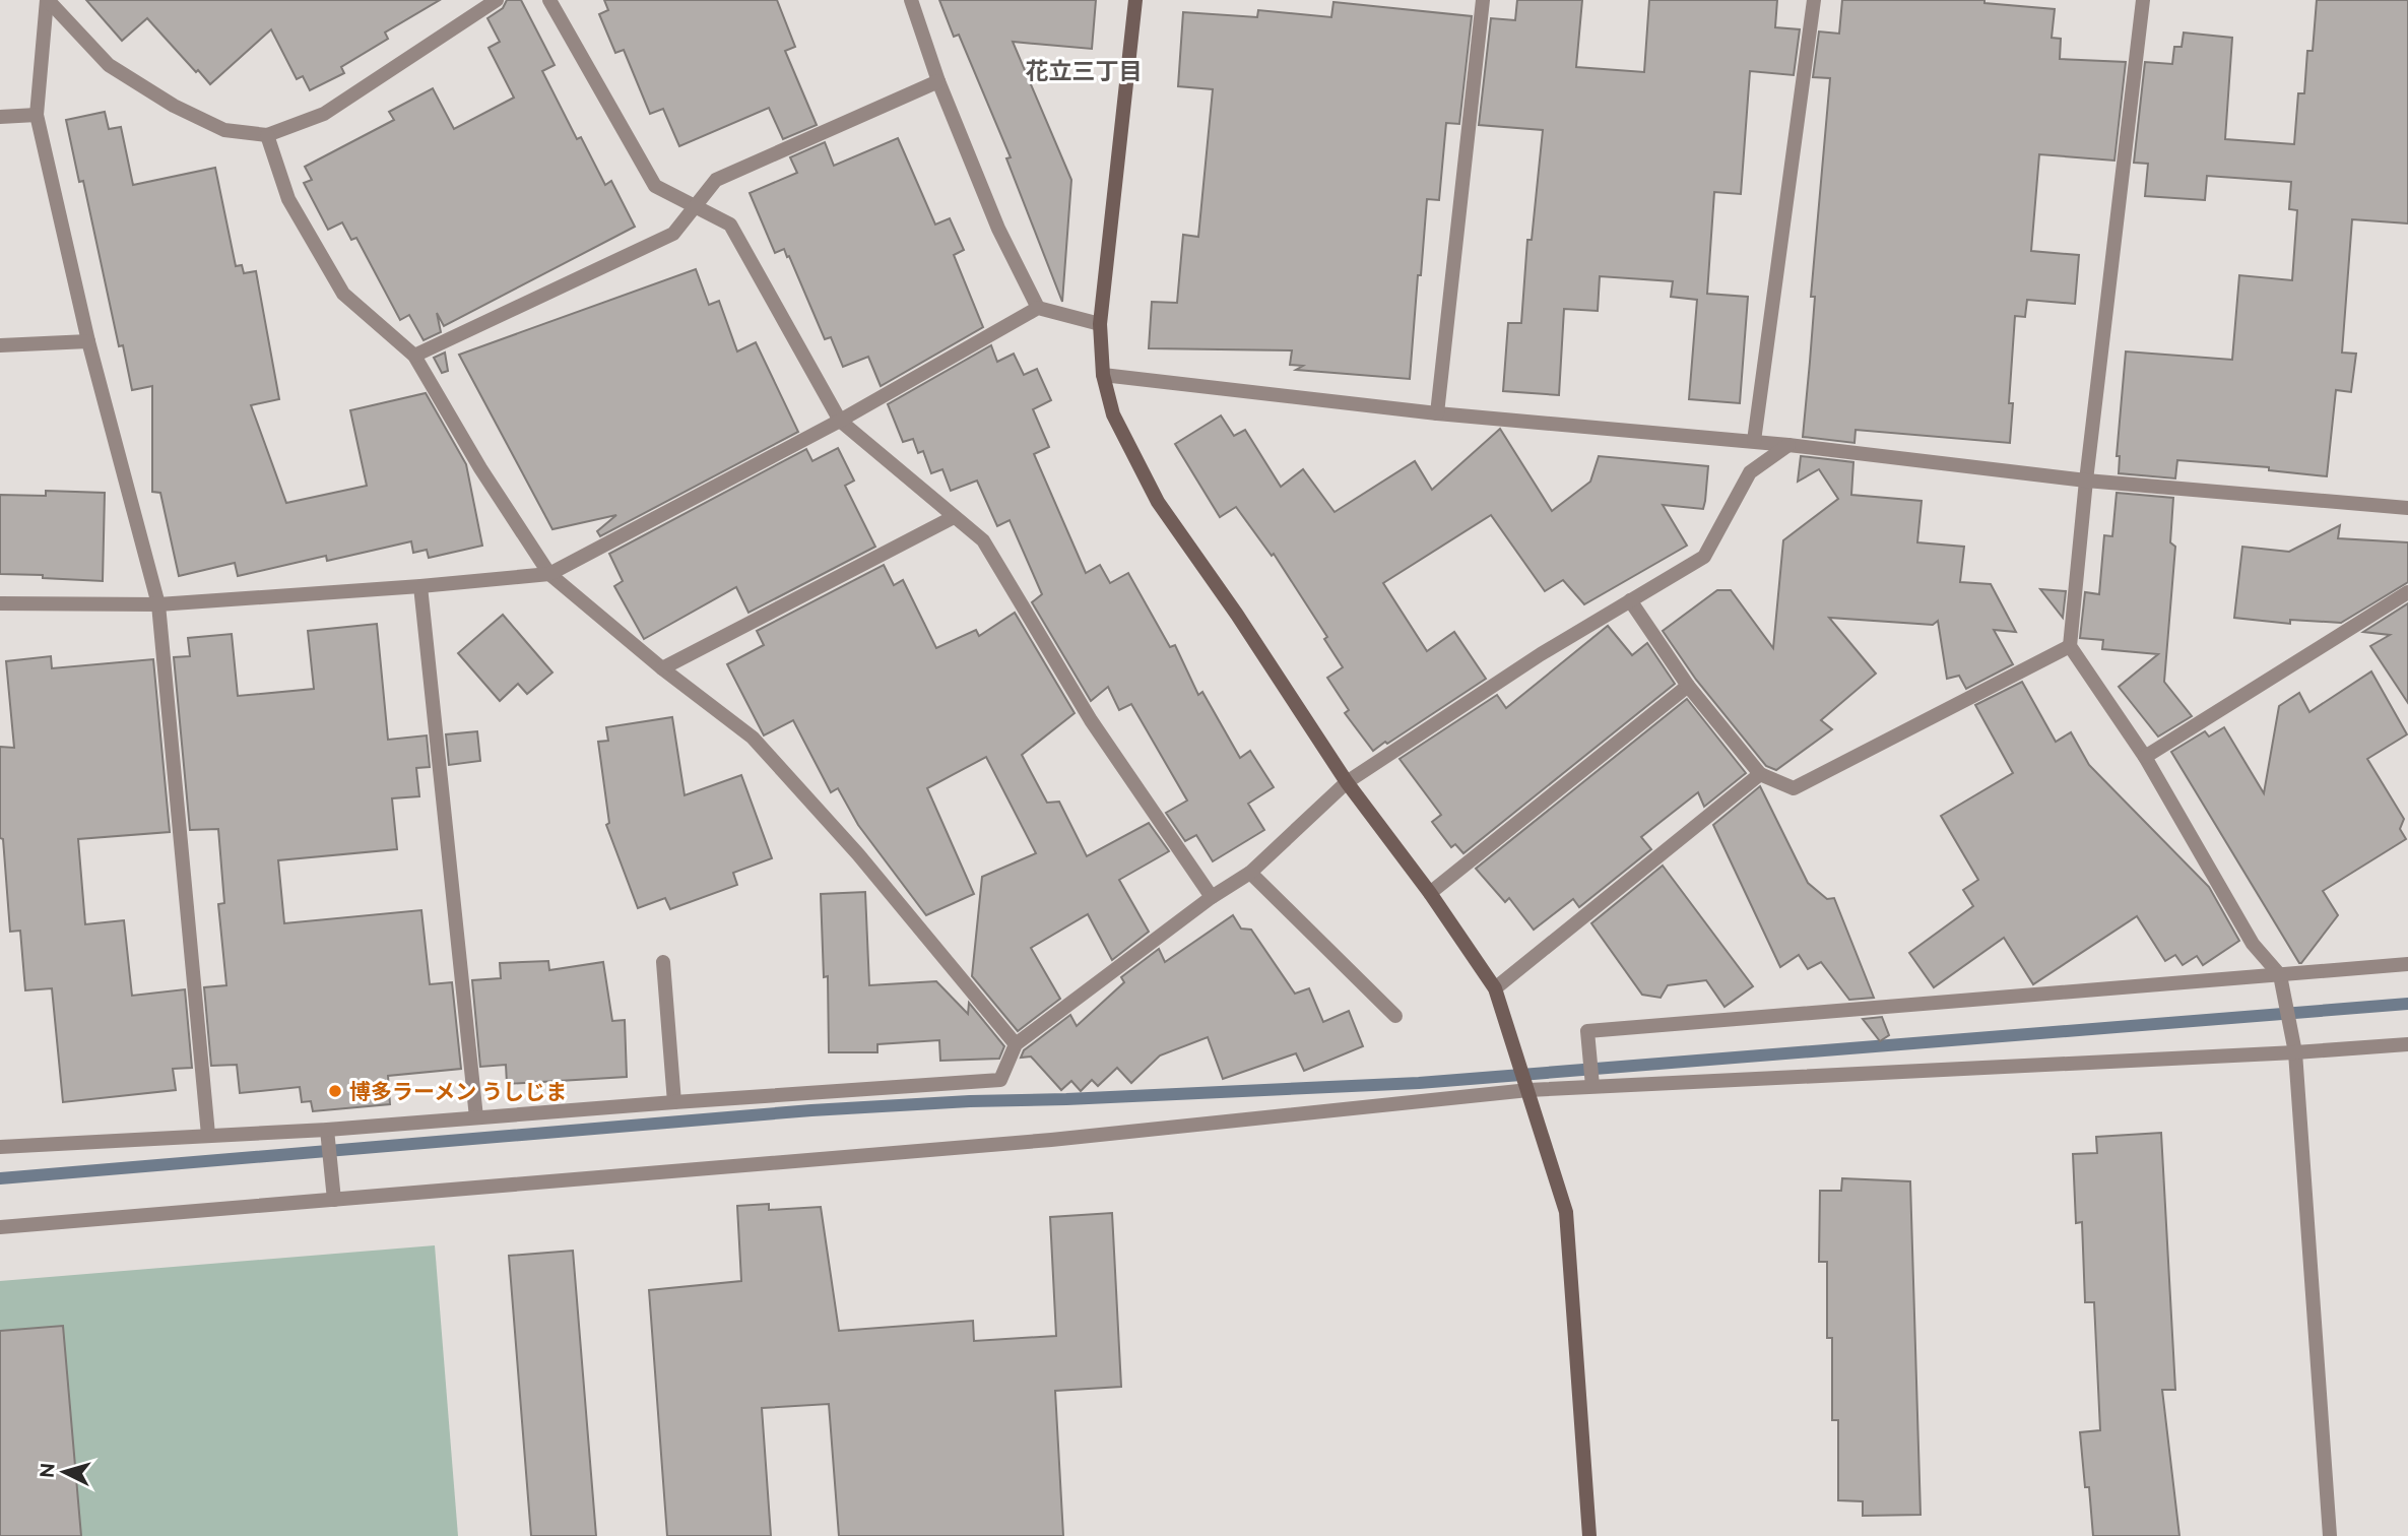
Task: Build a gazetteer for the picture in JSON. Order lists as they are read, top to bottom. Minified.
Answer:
{"districts":["花立三丁目"],"places":["博多ラーメン うしじま"],"north":"left"}
